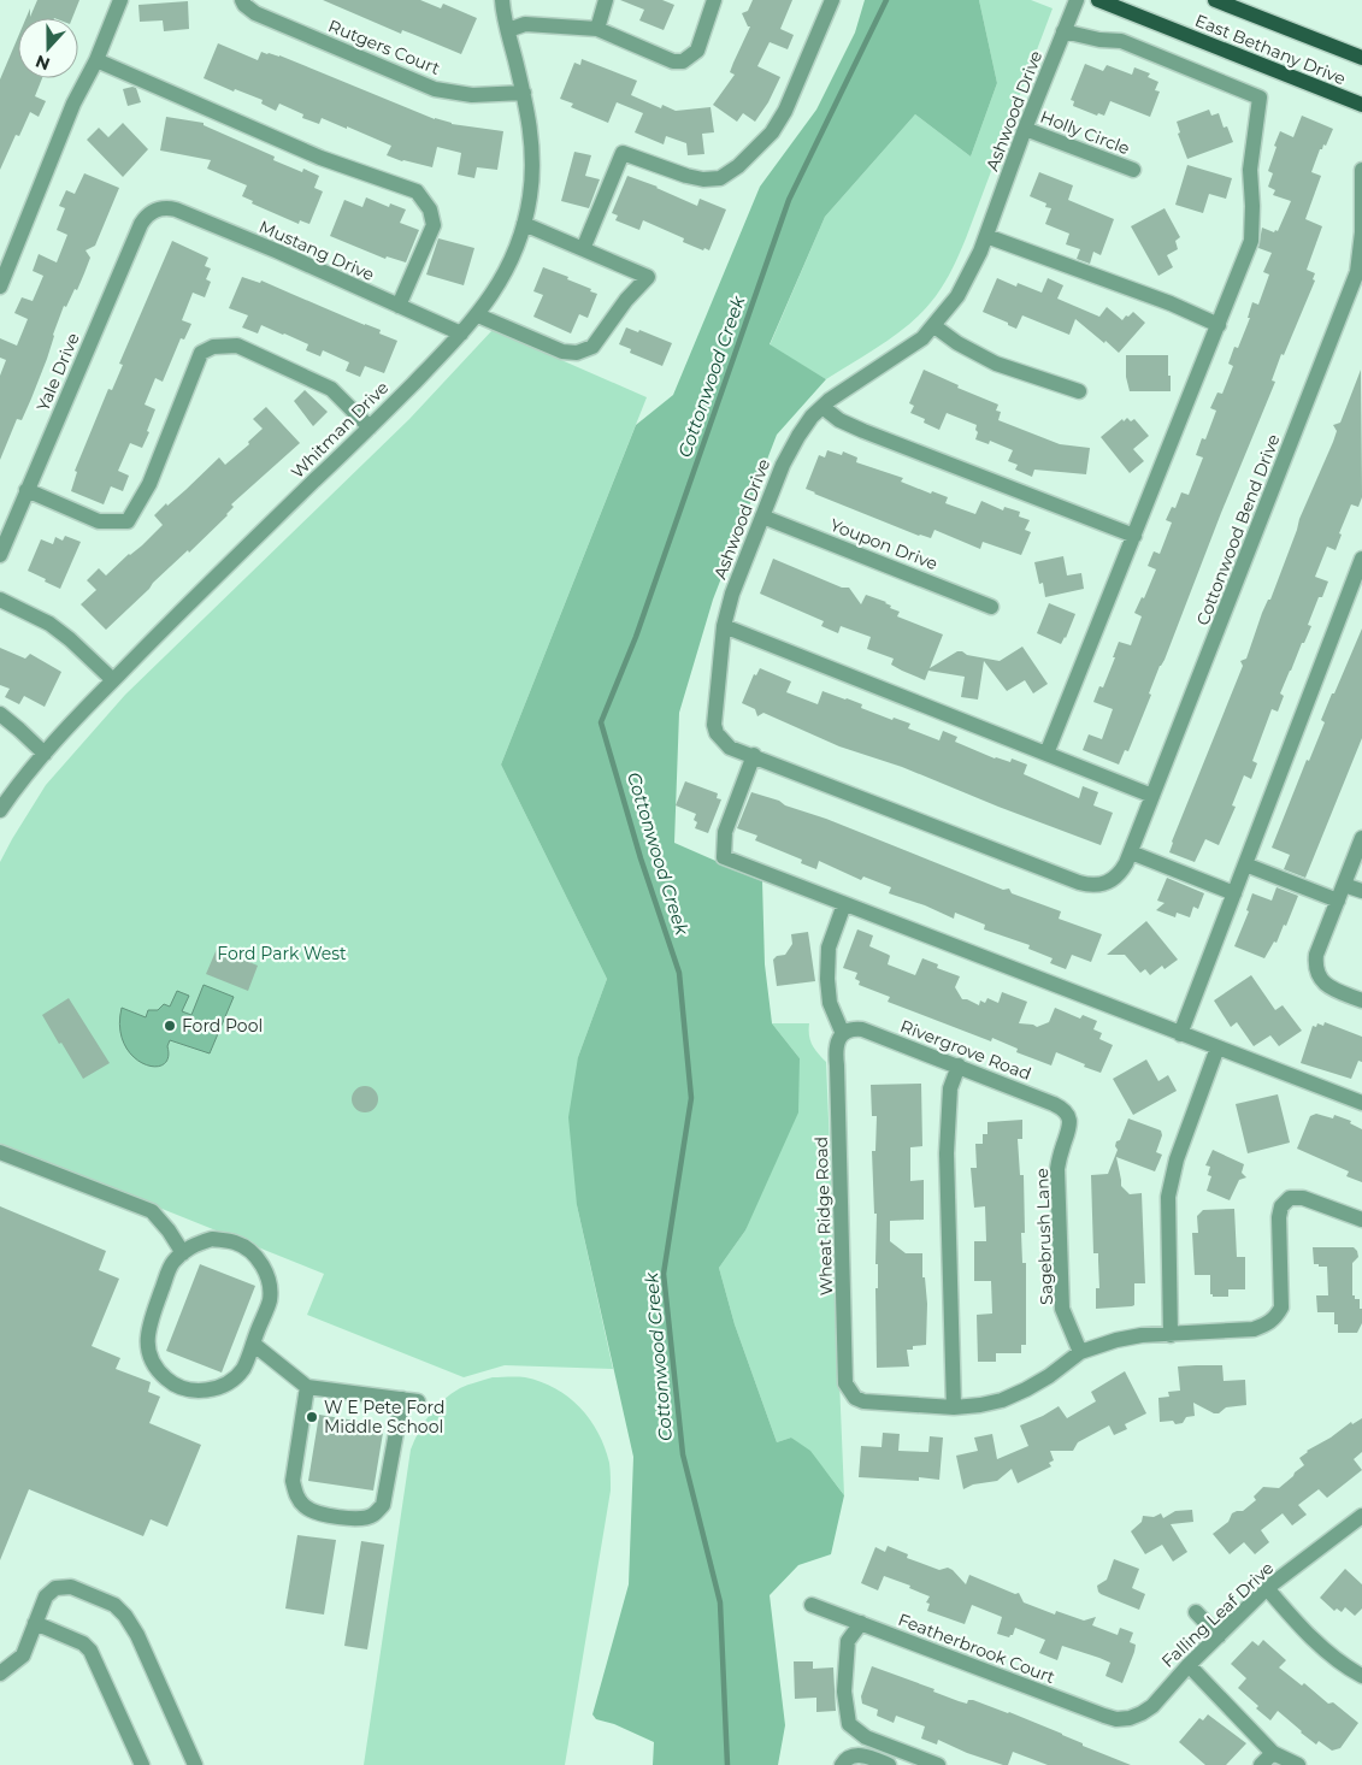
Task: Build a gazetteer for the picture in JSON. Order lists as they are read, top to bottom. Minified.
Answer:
{"streets":{"main road":["East Bethany Drive"],"street":["Rutgers Court","Ashwood Drive","Holly Circle","Mustang Drive","Yale Drive","Whitman Drive","Cottonwood Bend Drive","Youpon Drive","Rivergrove Road","Wheat Ridge Road","Sagebrush Lane","Falling Leaf Drive","Featherbrook Court"]},"crossings":[["Rutgers Court","Whitman Drive"],["Ashwood Drive","Holly Circle"],["Ashwood Drive","Cottonwood Bend Drive"],["Ashwood Drive","Youpon Drive"],["Mustang Drive","Yale Drive"],["Mustang Drive","Whitman Drive"],["Rivergrove Road","Wheat Ridge Road"],["Rivergrove Road","Sagebrush Lane"],["Falling Leaf Drive","Featherbrook Court"]],"water":["Cottonwood Creek"],"parks":["Ford Park West"],"places":["Ford Pool","W E Pete Ford Middle School"],"north":"bottom"}
